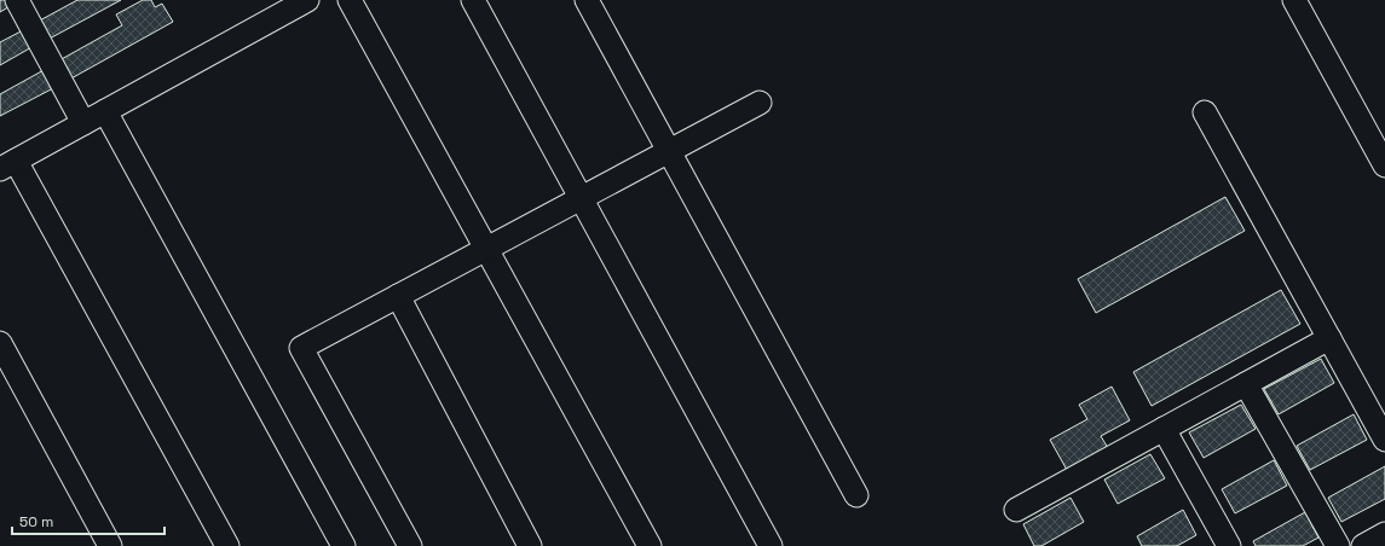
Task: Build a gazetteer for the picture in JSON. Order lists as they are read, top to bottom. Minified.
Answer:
{"scale_bar":"50 m"}
